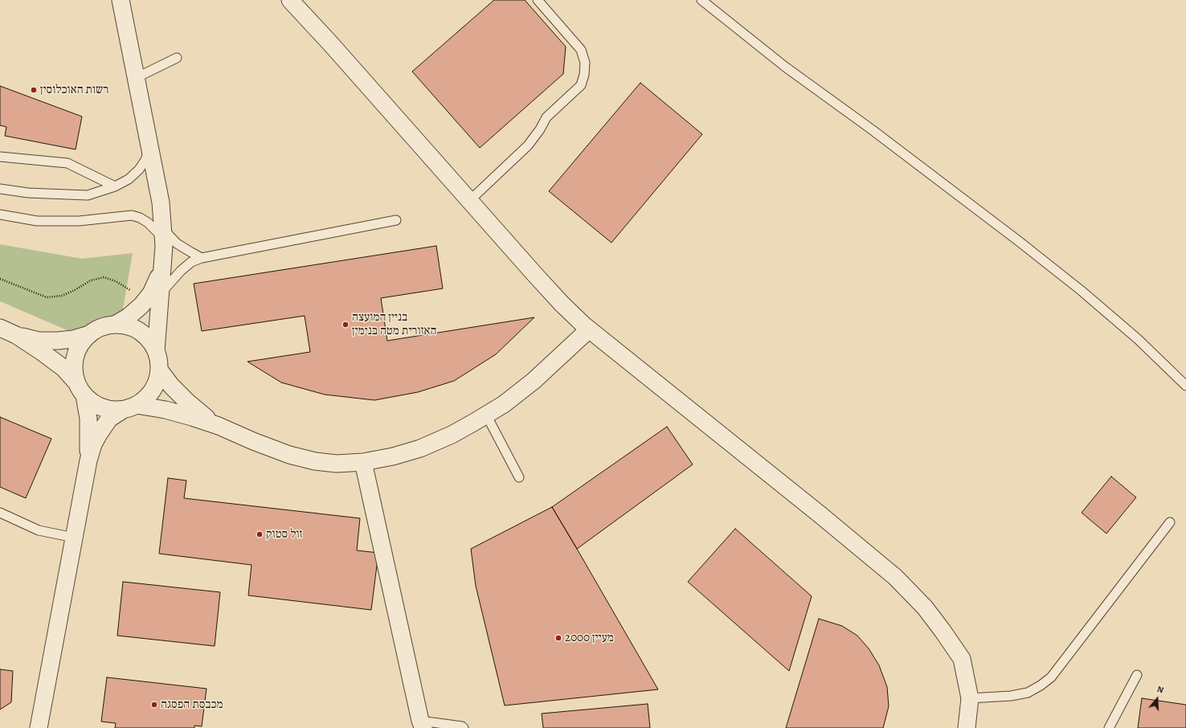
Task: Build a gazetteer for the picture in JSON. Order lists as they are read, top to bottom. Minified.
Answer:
{"places":["רשות האוכלוסין","בניין המועצה האזורית מטה בנימין","זול סטוק","מעיין 2000","מכבסת הפסגה"],"north":"top"}
